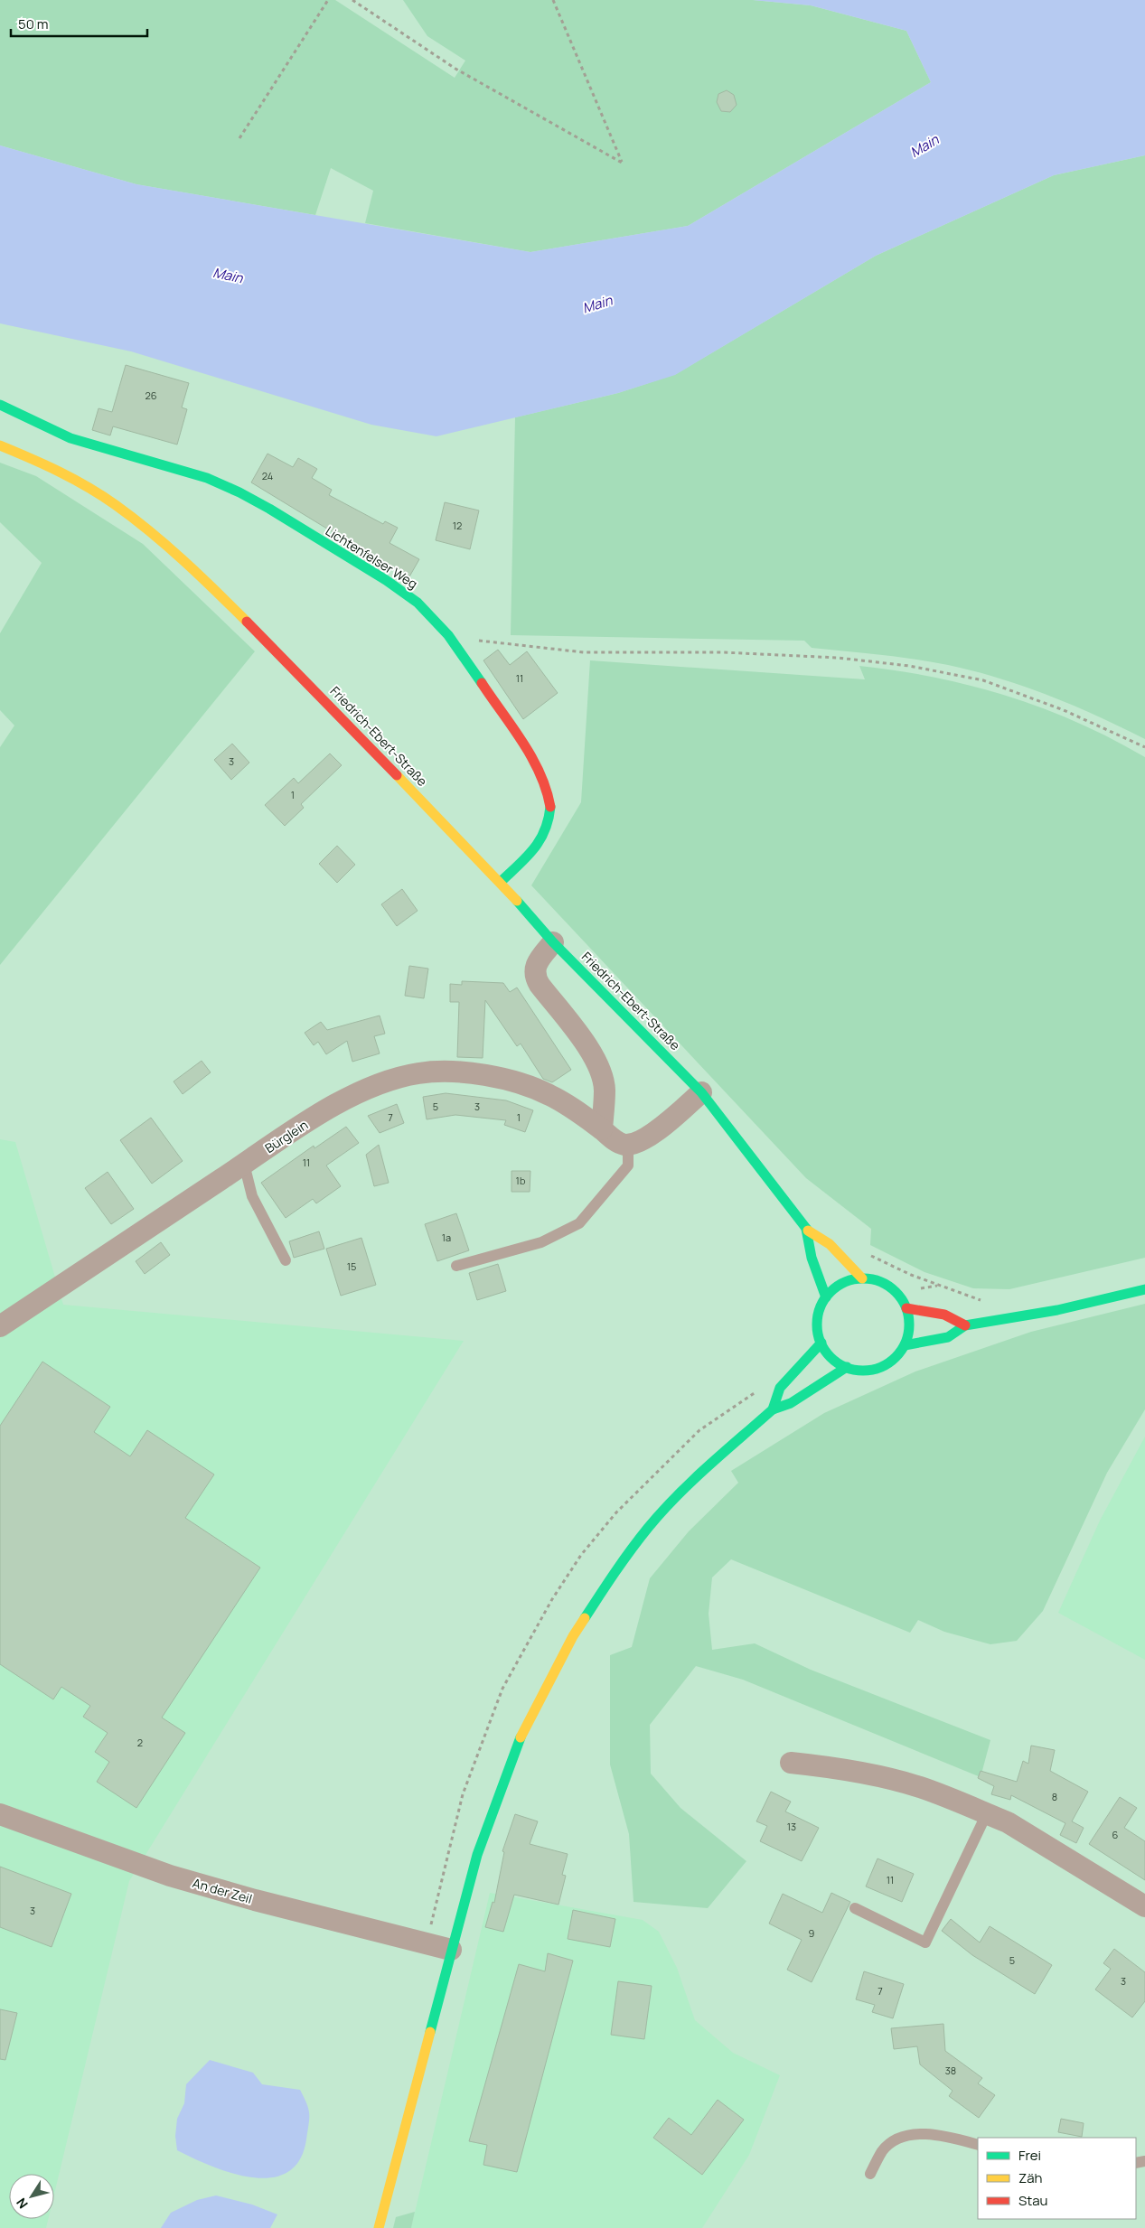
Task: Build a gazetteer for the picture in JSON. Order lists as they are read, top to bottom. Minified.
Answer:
{"streets":{"street":["Lichtenfelser Weg","Friedrich-Ebert-Straße","Bürglein","An der Zeil"]},"crossings":[["Lichtenfelser Weg","Friedrich-Ebert-Straße"]],"water":["Main"],"house_numbers":["26","24","12","11","3","1","5","3","7","1","11","1b","1a","15","2","8","13","6","11","3","9","5","3","7","38"],"legend":["Frei","Zäh","Stau"],"scale_bar":"50 m","north":"bottom left"}
